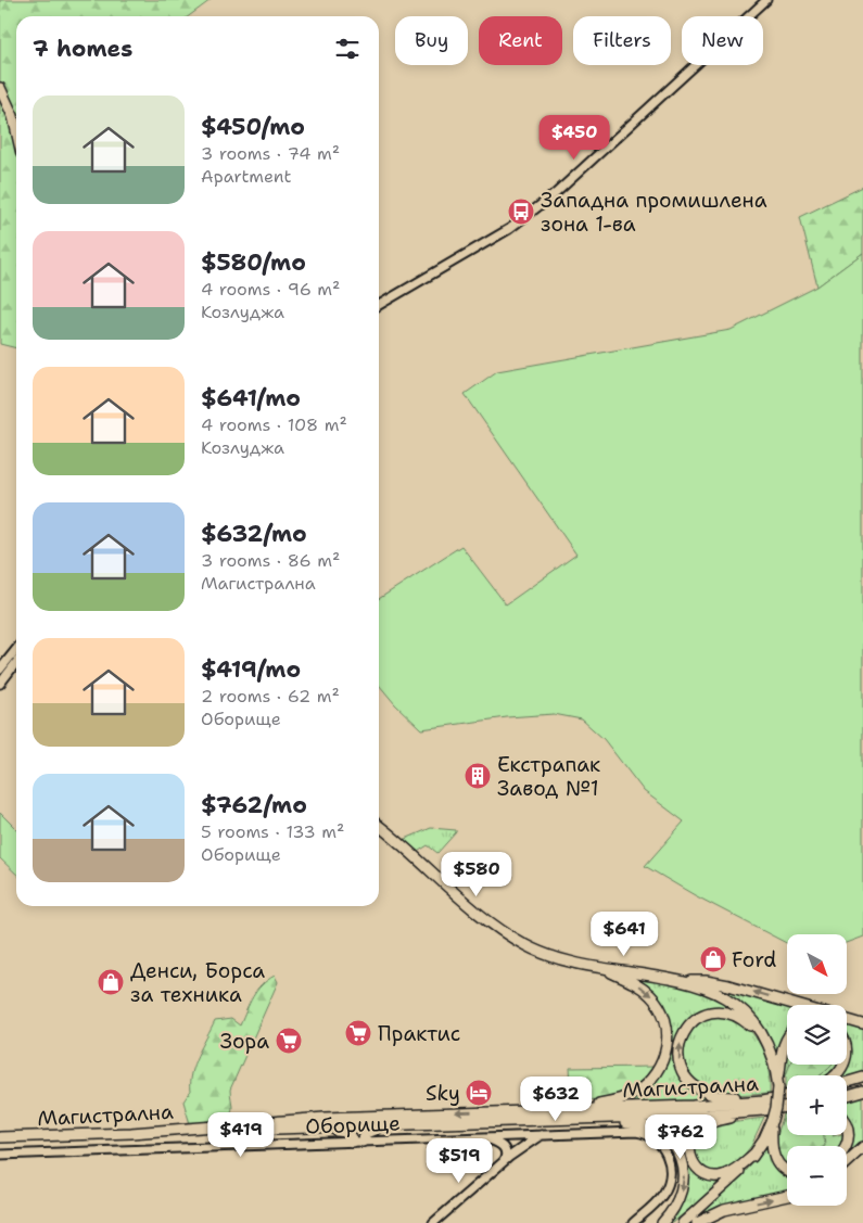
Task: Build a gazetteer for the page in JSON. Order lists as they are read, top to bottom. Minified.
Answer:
{"streets":{"main road":["Магистрална"],"street":["Оборище"]},"places":{"bus stop":["Западна промишлена зона 1-ва"],"building":["Екстрапак Завод №1"],"shop":["Ford","Денси, Борса за техника"],"supermarket":["Практис","Зора"],"hotel":["Sky"]},"north":"bottom right","page":{"chip":["Buy","Rent","Filters","New"],"heading":"7 homes","list":[{"name":"$450/mo","note":"3 rooms · 74 m² · Apartment"},{"name":"$580/mo","note":"4 rooms · 96 m² · Козлуджа"},{"name":"$641/mo","note":"4 rooms · 108 m² · Козлуджа"},{"name":"$632/mo","note":"3 rooms · 86 m² · Магистрална"},{"name":"$419/mo","note":"2 rooms · 62 m² · Оборище"},{"name":"$762/mo","note":"5 rooms · 133 m² · Оборище"}],"price":["$450","$580","$641","$632","$419","$762","$519"],"map_buttons":["+","−"]}}
